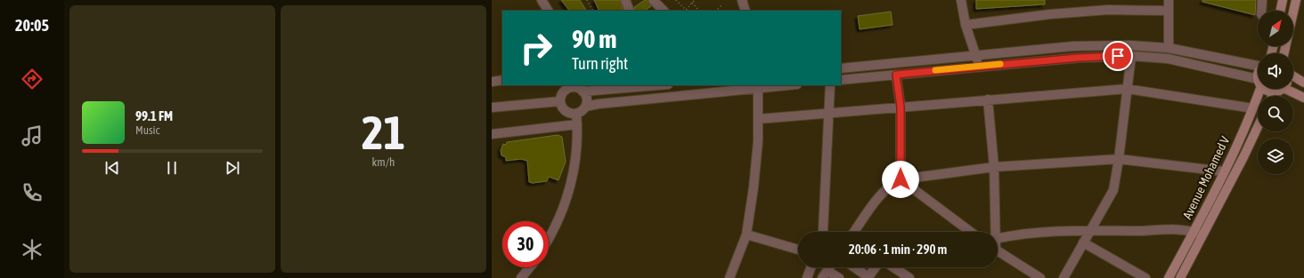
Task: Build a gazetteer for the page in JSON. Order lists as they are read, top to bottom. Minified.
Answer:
{"streets":{"street":["Avenue Mohamed V"]},"north":"top right","page":{"tabs":"20:05","tile":["21","km/h"],"turn":["90 m","Turn right"],"song":["99.1 FM","Music"],"limit":"30","trip":"20:06 · 1 min · 290 m"}}
